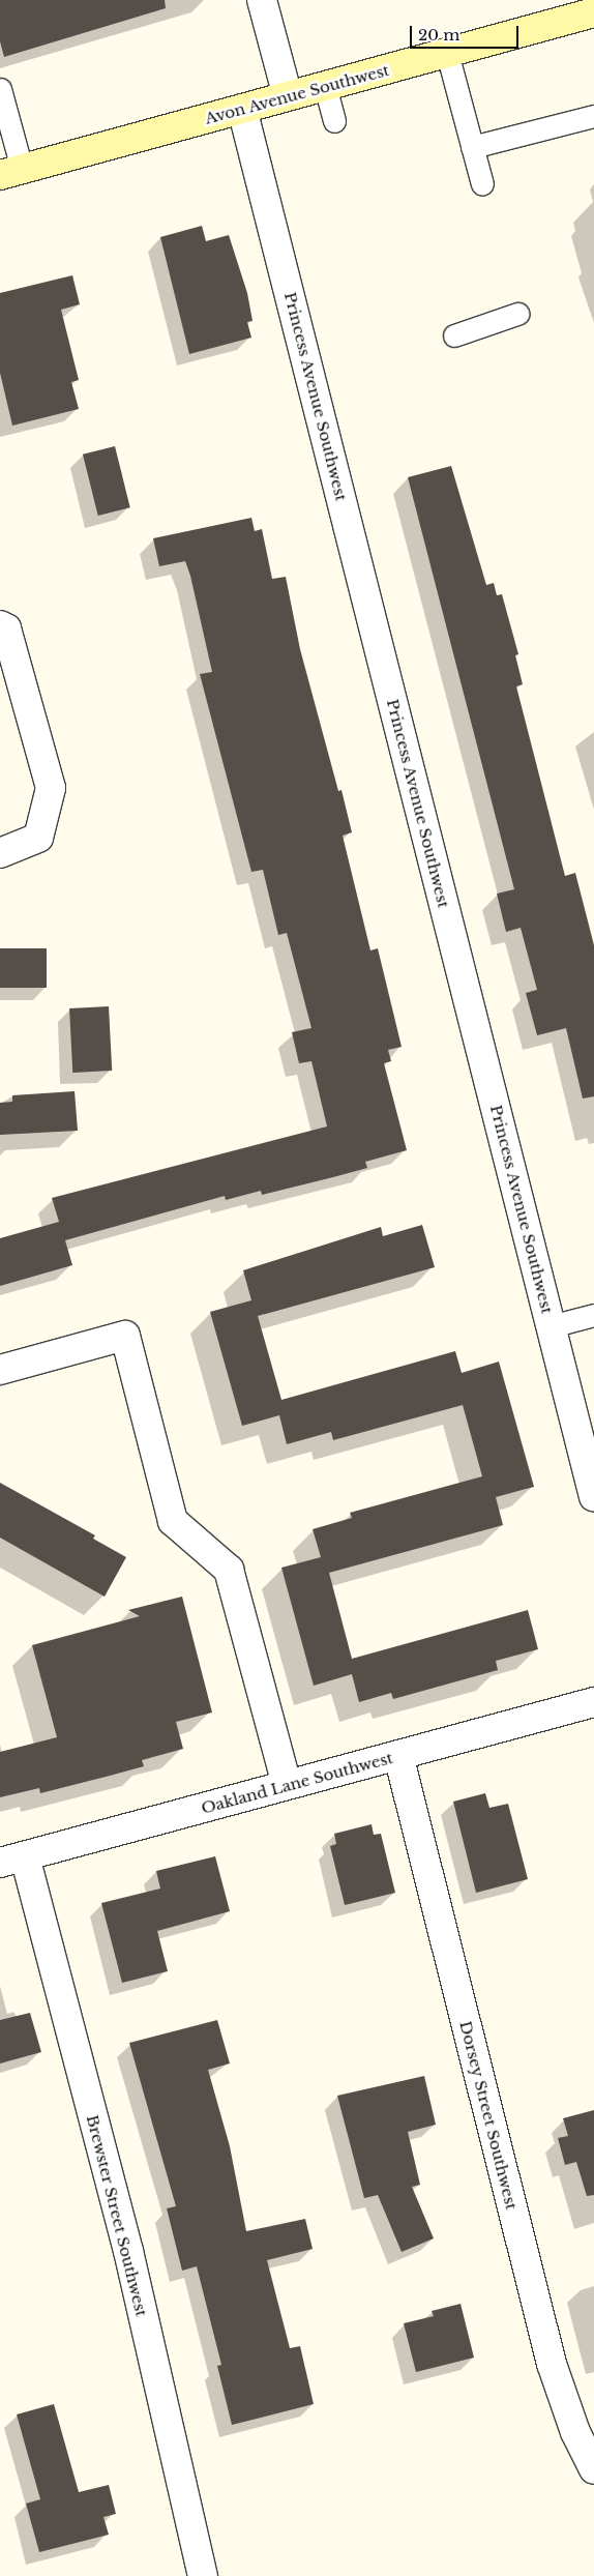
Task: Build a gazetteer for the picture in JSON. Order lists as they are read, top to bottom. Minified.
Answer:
{"streets":{"street":["Avon Avenue Southwest","Princess Avenue Southwest","Oakland Lane Southwest","Dorsey Street Southwest","Brewster Street Southwest"]},"crossings":[["Avon Avenue Southwest","Princess Avenue Southwest"],["Oakland Lane Southwest","Dorsey Street Southwest"],["Oakland Lane Southwest","Brewster Street Southwest"]],"scale_bar":"20 m"}
